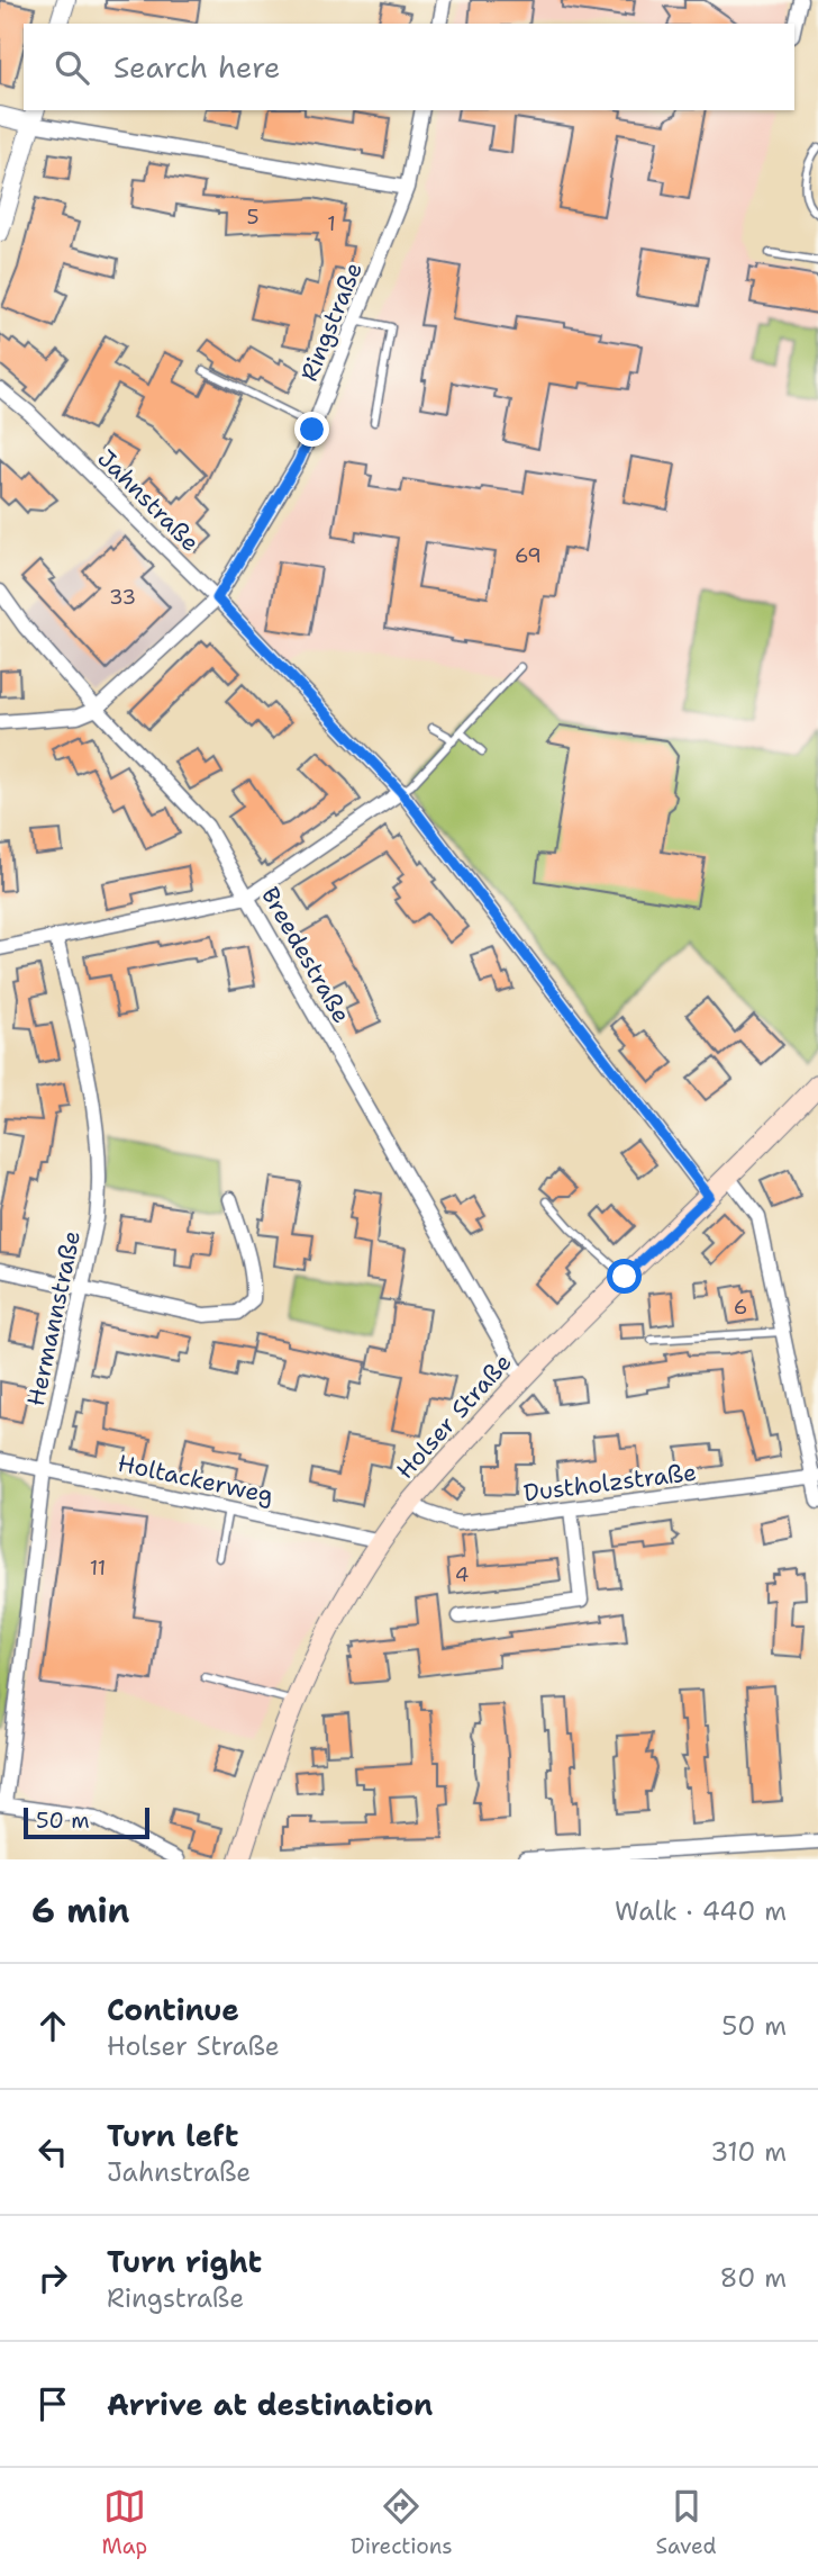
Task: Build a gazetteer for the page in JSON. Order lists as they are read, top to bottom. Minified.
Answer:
{"streets":{"main road":["Holser Straße"],"street":["Ringstraße","Jahnstraße","Breedestraße","Hermannstraße","Holtackerweg","Dustholzstraße"]},"crossings":[["Ringstraße","Jahnstraße"],["Ringstraße","Breedestraße"],["Jahnstraße","Holser Straße"],["Breedestraße","Holser Straße"],["Hermannstraße","Holtackerweg"],["Holser Straße","Holtackerweg"],["Holser Straße","Dustholzstraße"]],"house_numbers":["5","1","69","33","6","11","4"],"scale_bar":"50 m","page":{"search":"Search here","scale":"50 m","heading":["6 min","Walk · 440 m"],"list":[["Continue","Holser Straße","50 m"],["Turn left","Jahnstraße","310 m"],["Turn right","Ringstraße","80 m"],"Arrive at destination"],"nav":["Map","Directions","Saved"]}}
